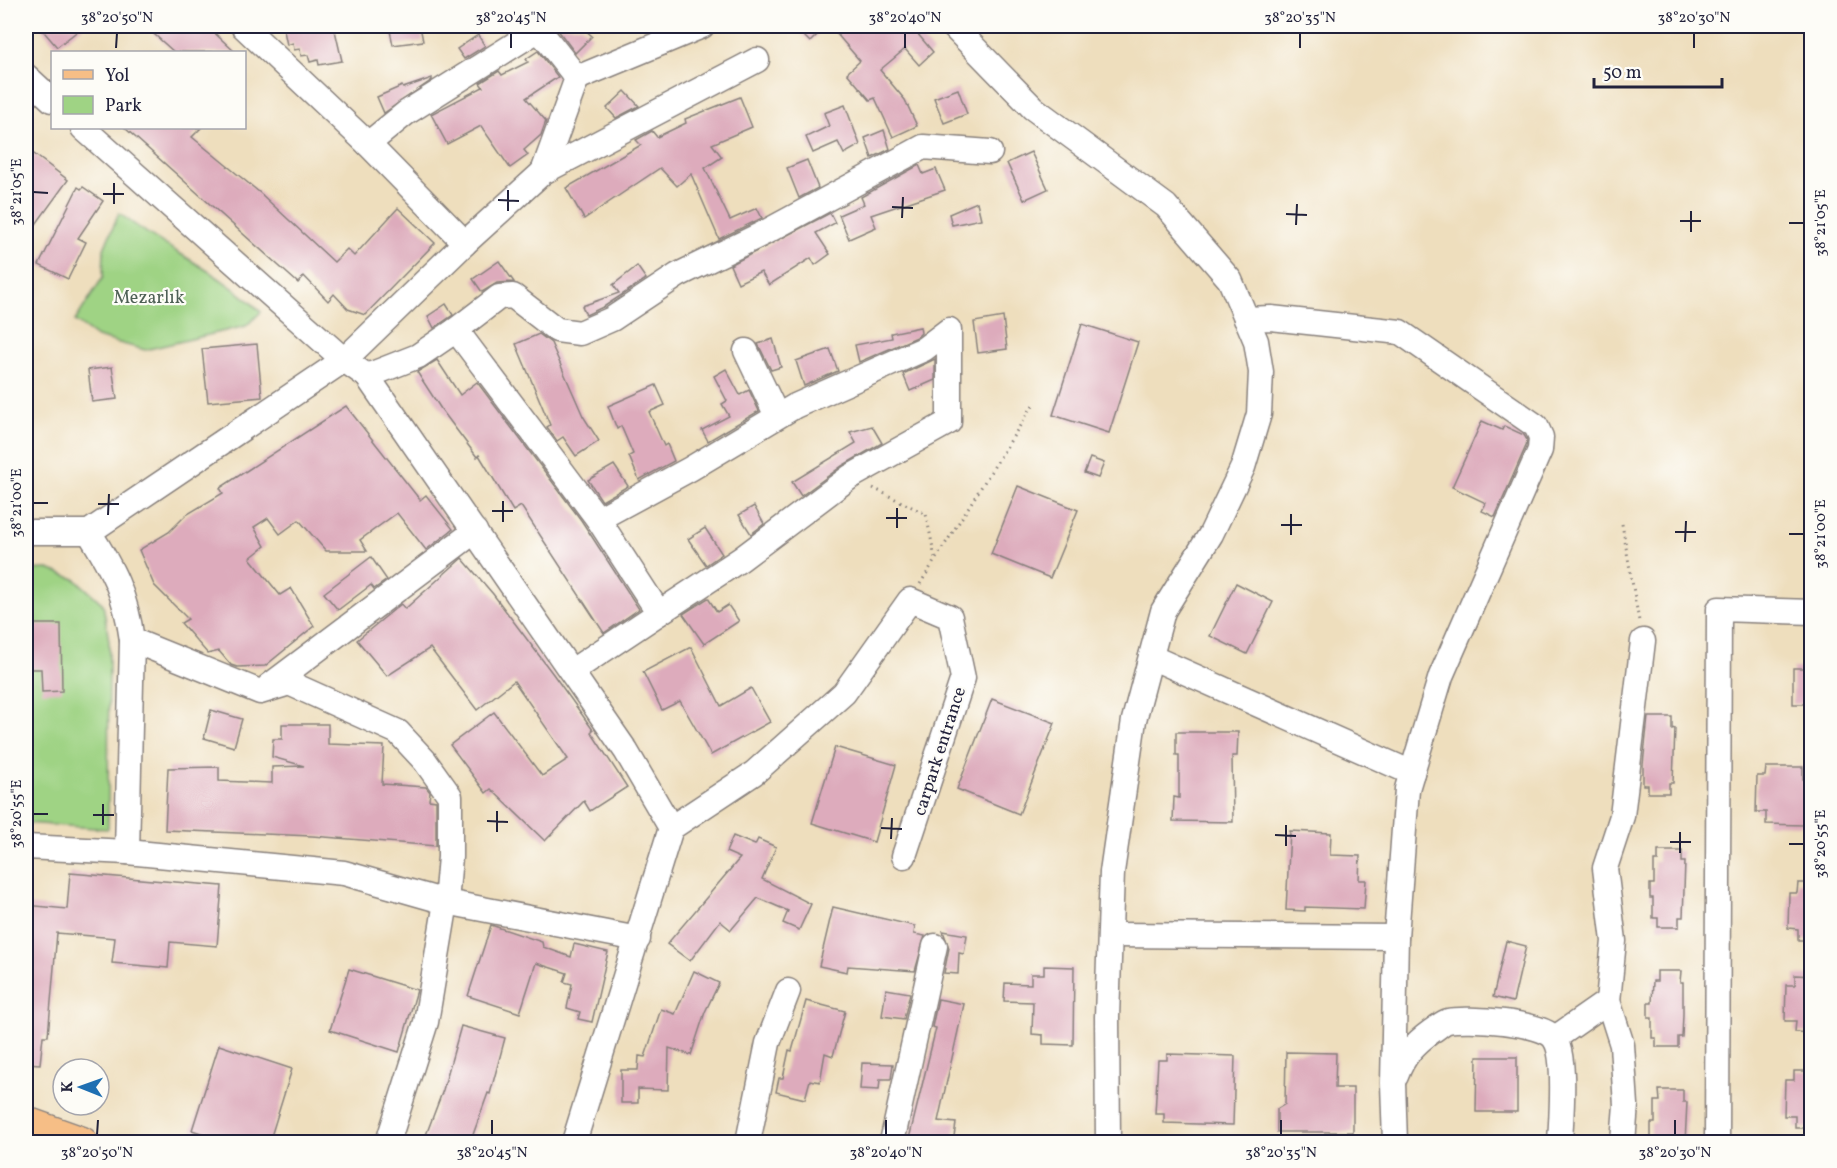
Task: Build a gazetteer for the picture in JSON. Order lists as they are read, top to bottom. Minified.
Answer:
{"streets":{"street":["carpark entrance"]},"parks":["Mezarlık"],"legend":["Yol","Park"],"scale_bar":"50 m","north":"left","coordinates":["38°20'50\"N","38°20'45\"N","38°20'40\"N","38°20'35\"N","38°20'30\"N","38°21'05\"E","38°21'00\"E","38°20'55\"E"]}
